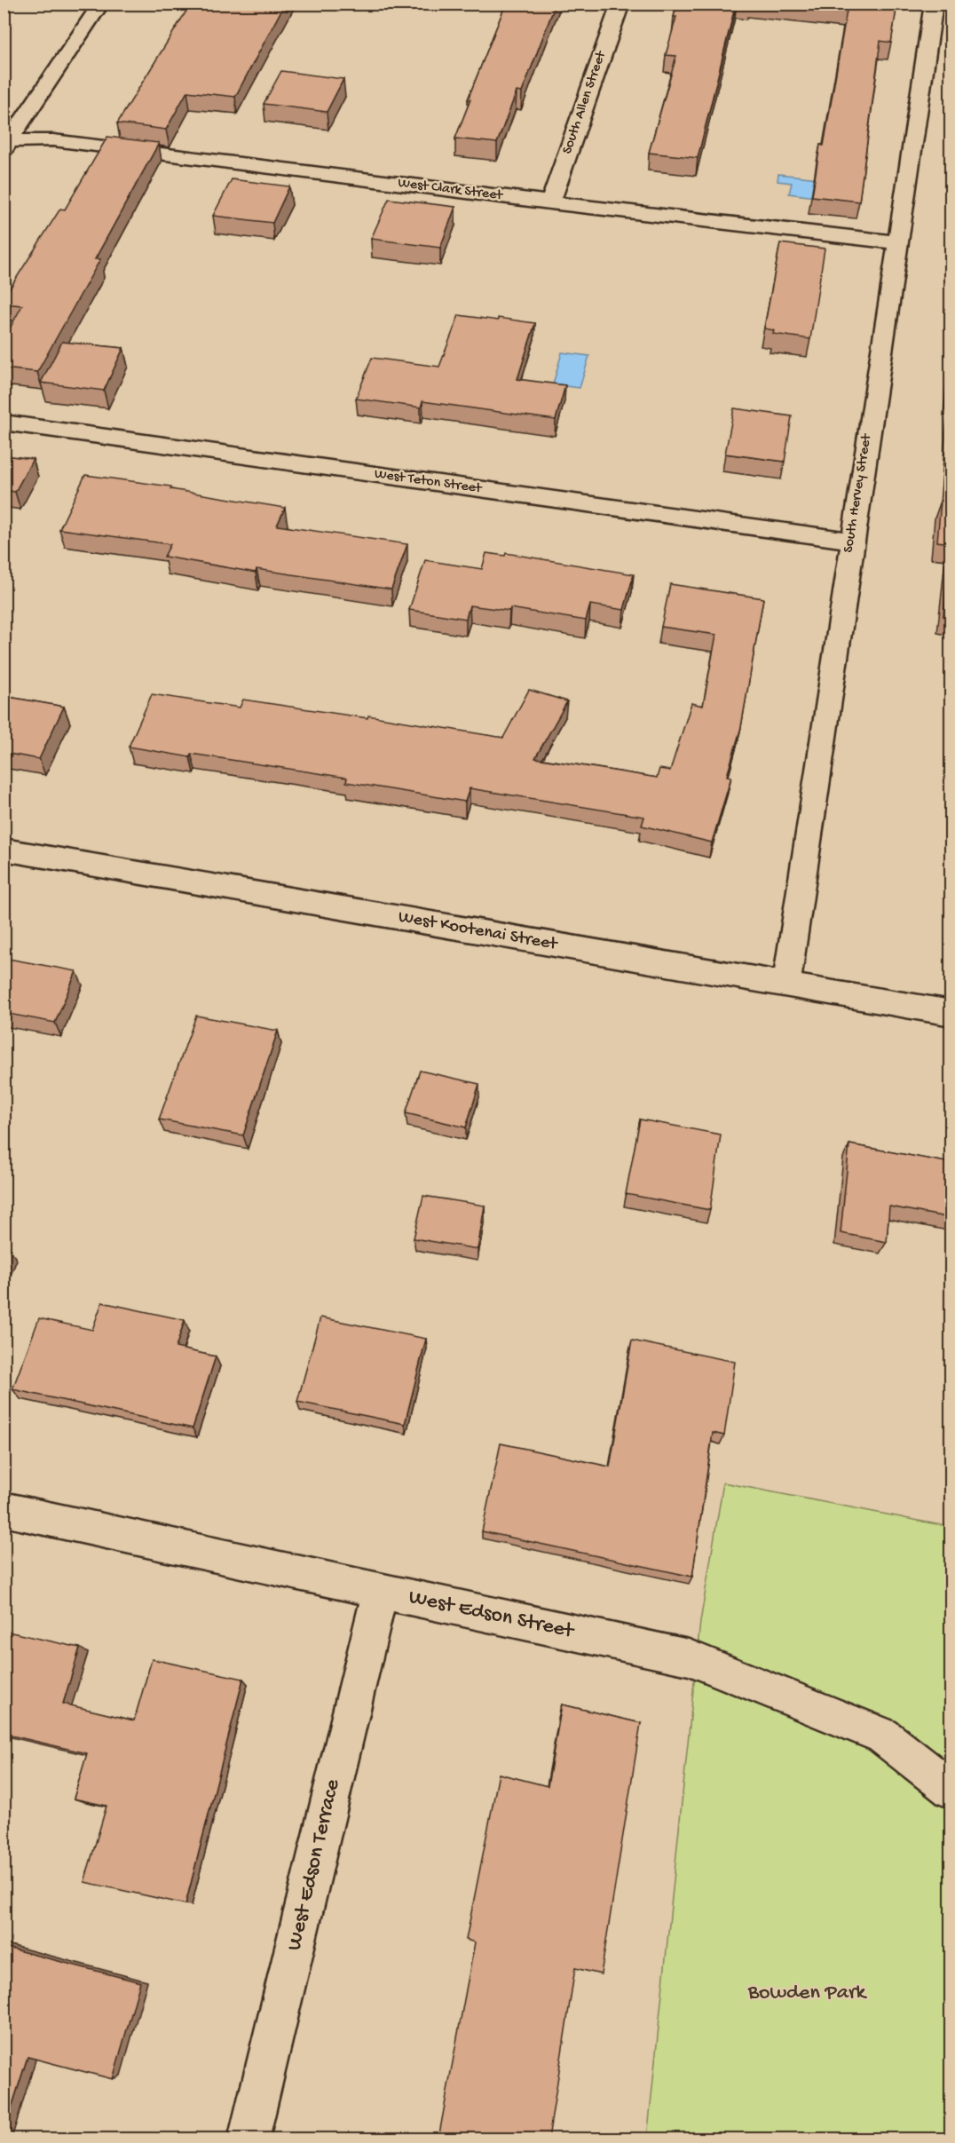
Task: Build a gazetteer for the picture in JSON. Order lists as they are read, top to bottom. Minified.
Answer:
{"streets":{"street":["South Allen Street","West Clark Street","West Teton Street","South Hervey Street","West Kootenai Street","West Edson Street","West Edson Terrace"]},"crossings":[["South Allen Street","West Clark Street"],["West Clark Street","South Hervey Street"],["West Teton Street","South Hervey Street"],["South Hervey Street","West Kootenai Street"],["West Edson Street","West Edson Terrace"]],"parks":["Bowden Park"]}
